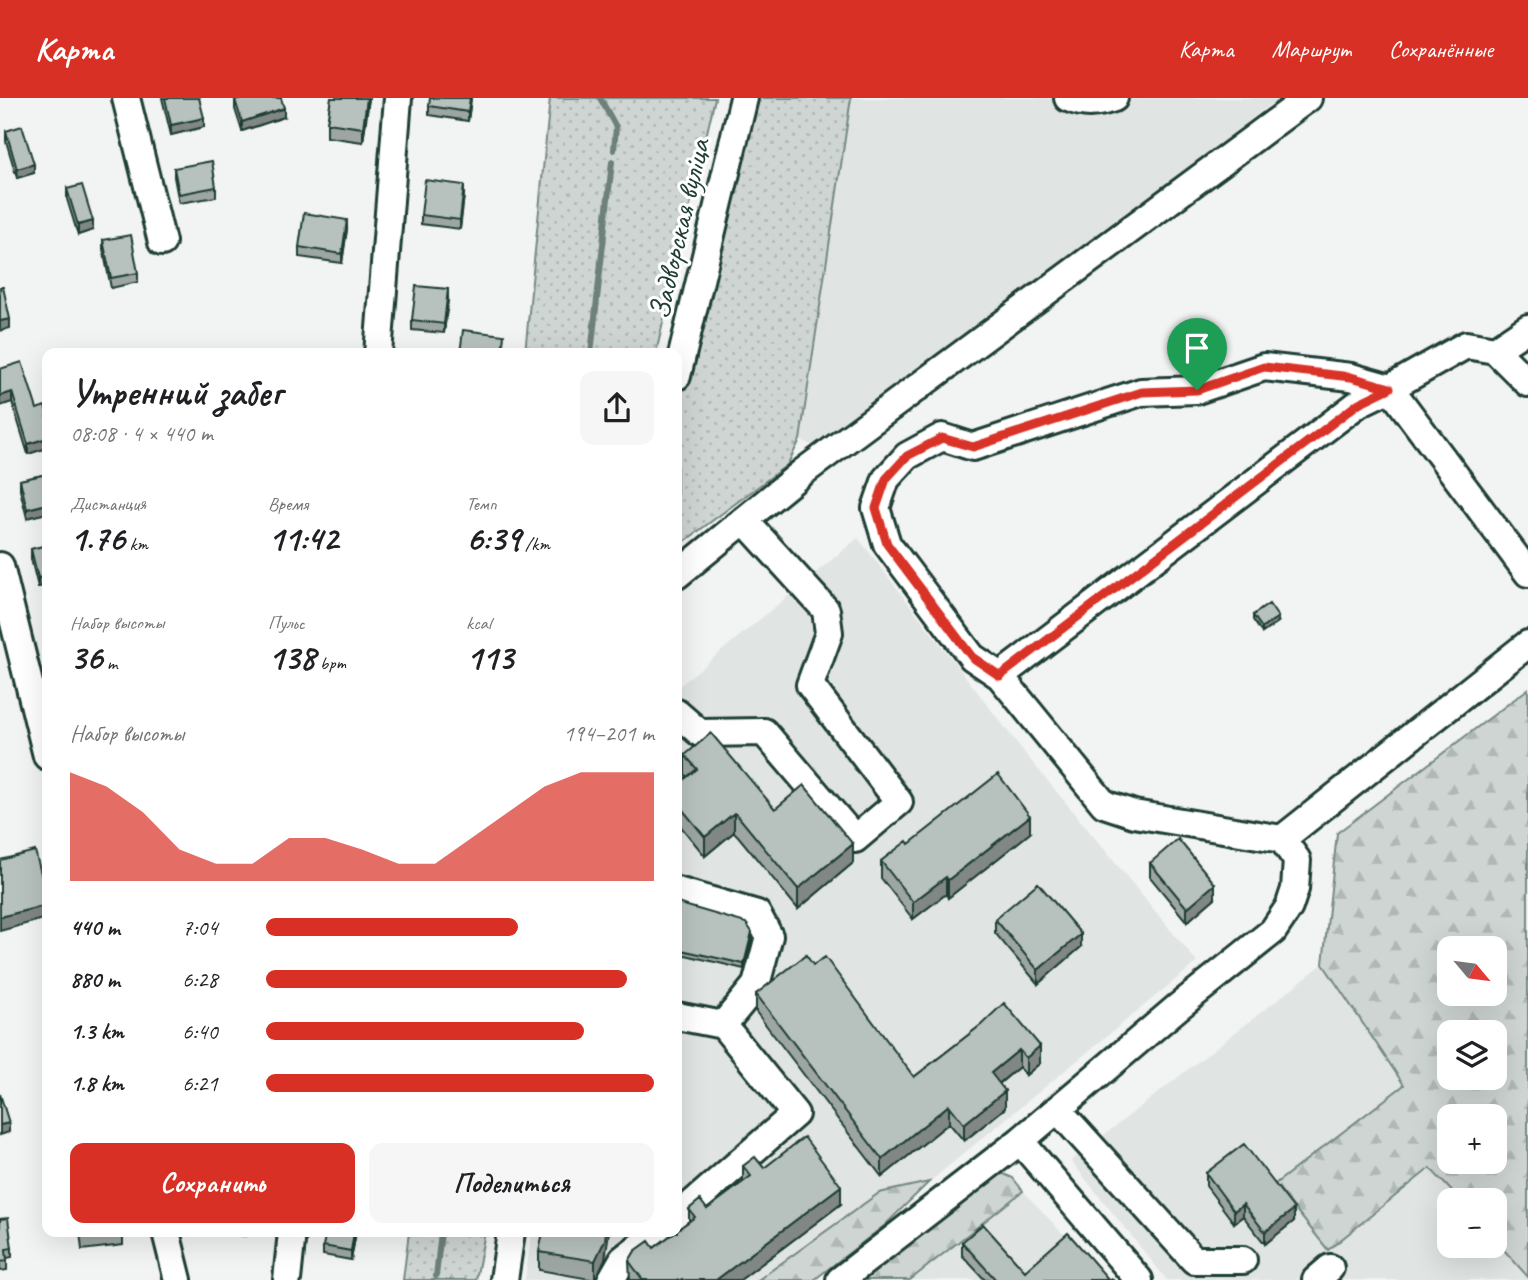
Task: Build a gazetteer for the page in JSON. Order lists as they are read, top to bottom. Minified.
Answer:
{"streets":{"street":["Задворская вуліца"]},"north":"bottom right","page":{"header":"Карта","nav":["Карта","Маршрут","Сохранённые"],"heading":["Утренний забег","08:08 · 4 × 440 m"],"stats":[["Дистанция","1.76 km"],["Время","11:42"],["Темп","6:39 /km"],["Набор высоты","36 m"],["Пульс","138 bpm"],["kcal","113"]],"chart":["Набор высоты","194–201 m"],"list":[{"name":"440 m","note":"7:04"},{"name":"880 m","note":"6:28"},{"name":"1.3 km","note":"6:40"},{"name":"1.8 km","note":"6:21"}],"map_buttons":["+","−"],"buttons":["Сохранить","Поделиться"]}}
